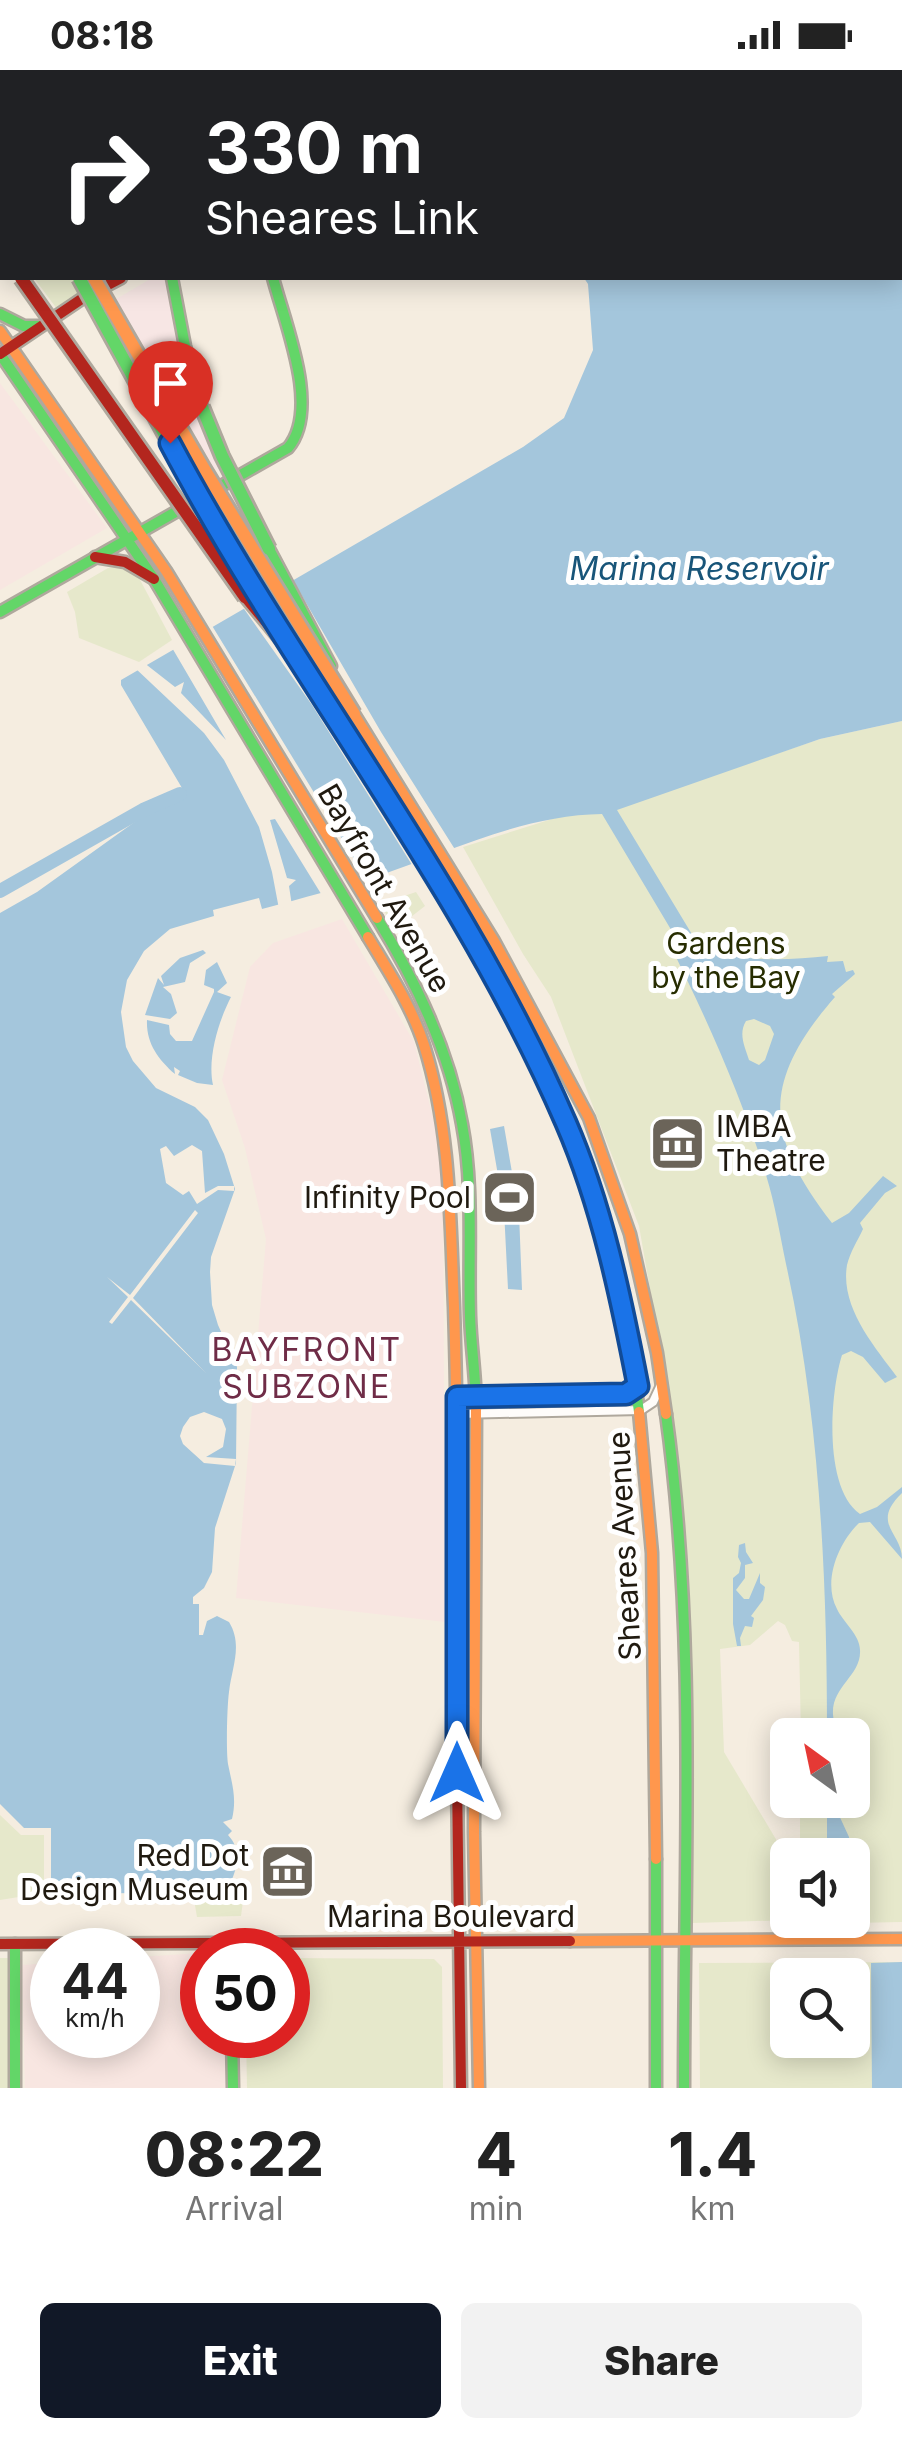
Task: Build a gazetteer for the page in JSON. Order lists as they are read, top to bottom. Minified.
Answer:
{"streets":{"main road":["Bayfront Avenue","Sheares Avenue","Marina Boulevard"]},"crossings":[["Bayfront Avenue","Marina Boulevard"],["Sheares Avenue","Marina Boulevard"]],"districts":["BAYFRONT SUBZONE"],"water":["Marina Reservoir"],"parks":["Gardens by the Bay"],"places":{"museum":["IMBA Theatre","Red Dot Design Museum"],"sports":["Infinity Pool"]},"north":"top left","page":{"status":"08:18","turn":["330 m","Sheares Link"],"speed":"44 km/h","limit":"50","eta":["08:22","Arrival","4","min","1.4","km"],"buttons":["Exit","Share"]}}
